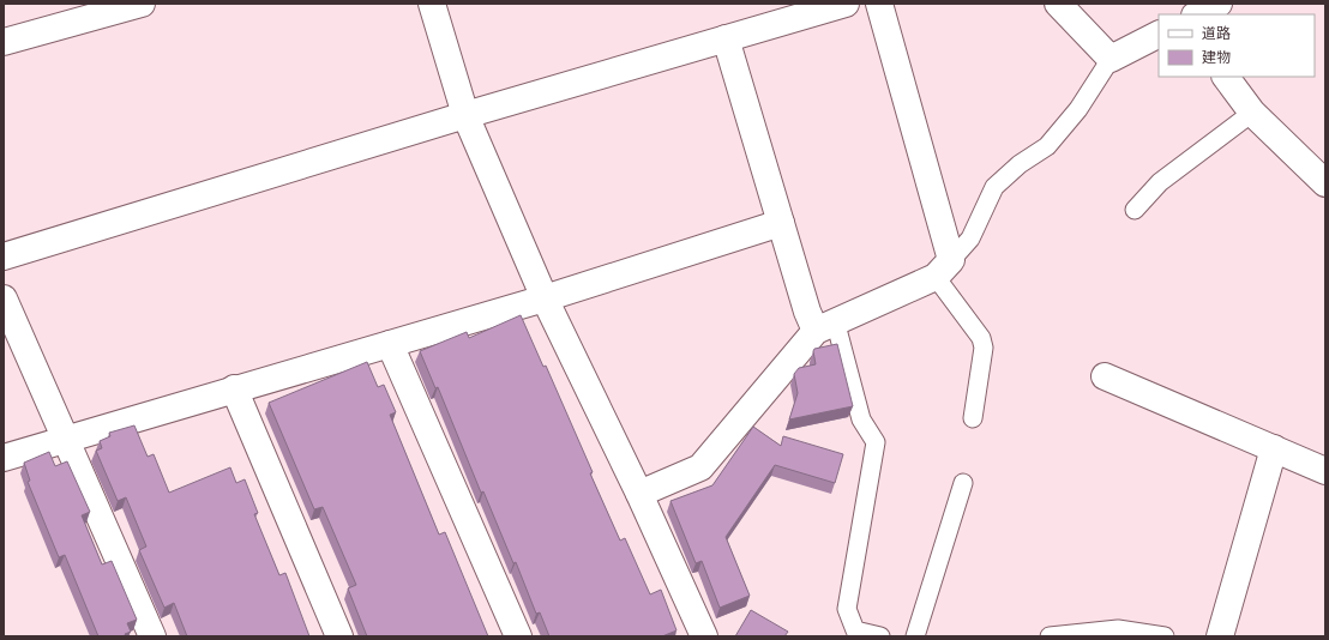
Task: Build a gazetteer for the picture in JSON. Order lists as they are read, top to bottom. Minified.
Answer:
{"legend":["道路","建物"]}
